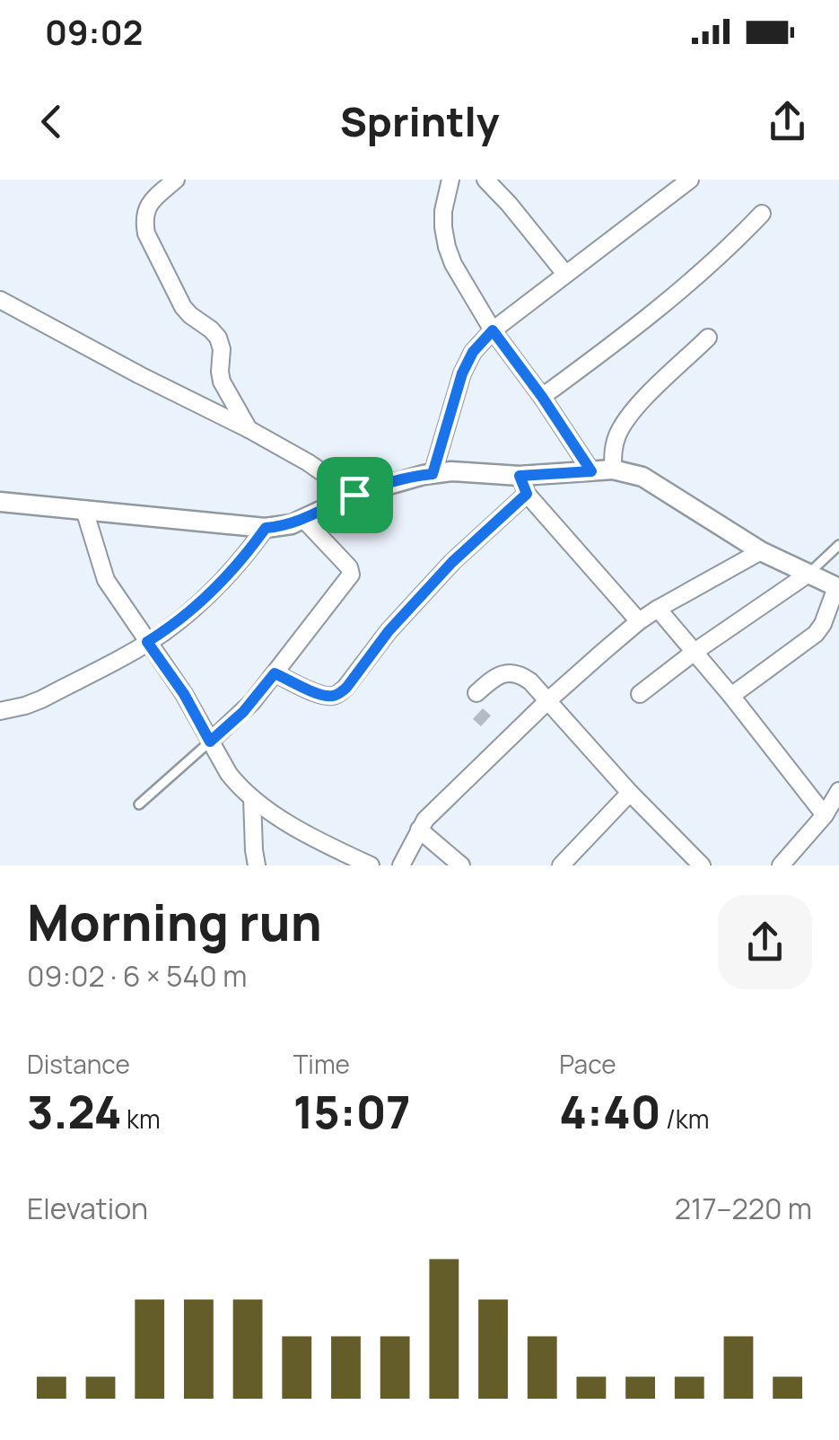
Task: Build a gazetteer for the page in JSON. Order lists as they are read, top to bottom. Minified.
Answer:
{"page":{"status":"09:02","header":"Sprintly","heading":["Morning run","09:02 · 6 × 540 m"],"stats":[["Distance","3.24 km"],["Time","15:07"],["Pace","4:40 /km"]],"chart":["Elevation","217–220 m"]}}
